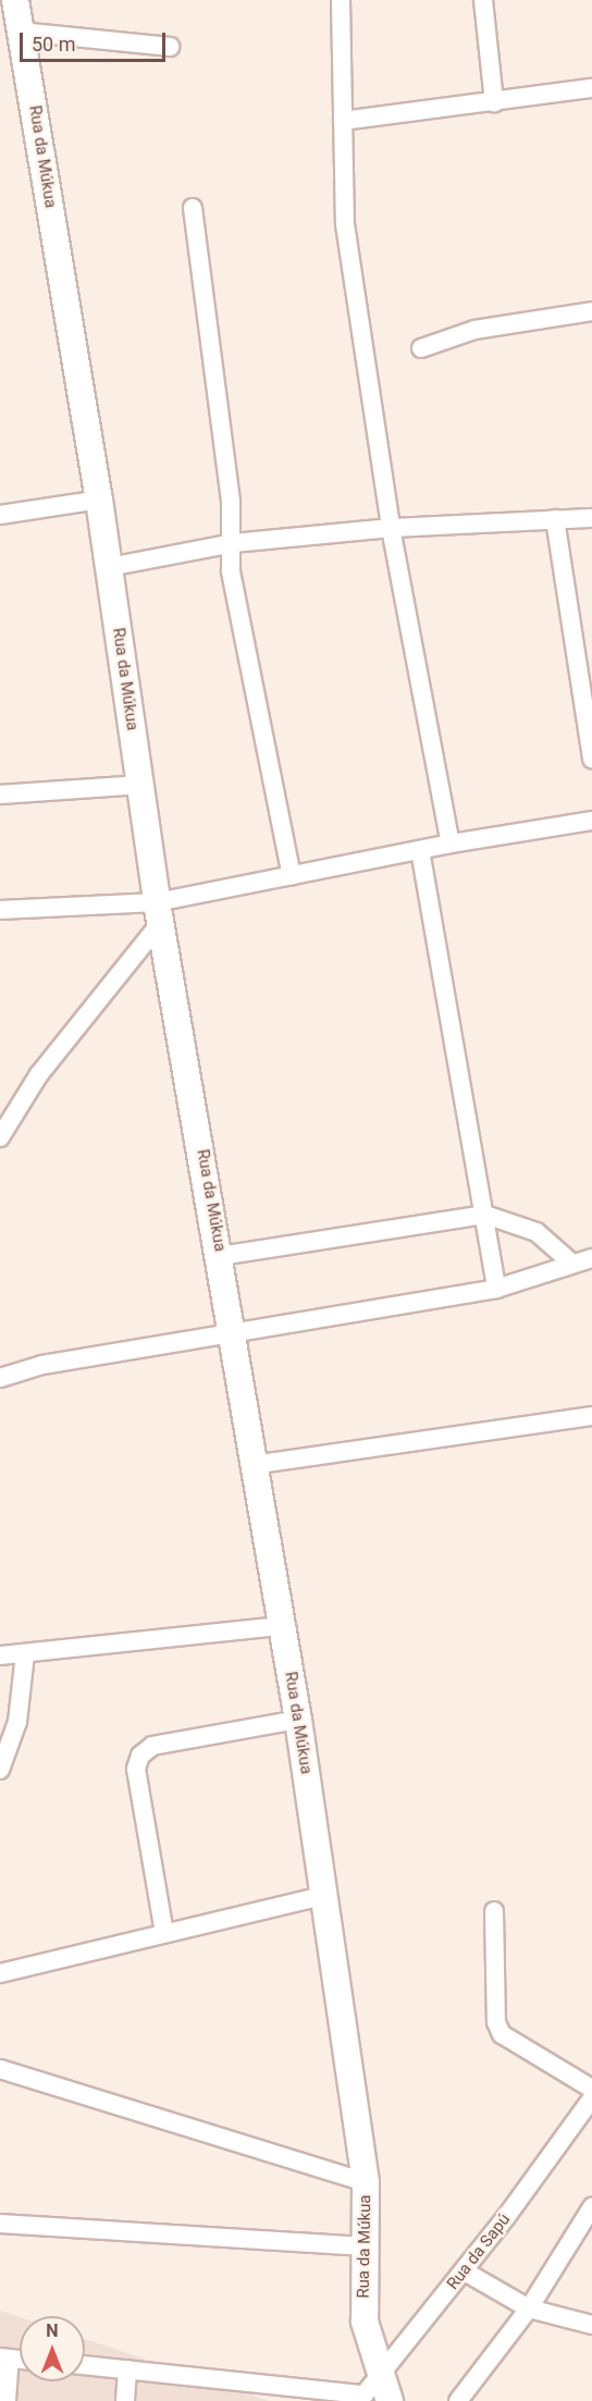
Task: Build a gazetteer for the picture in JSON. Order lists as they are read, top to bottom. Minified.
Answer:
{"streets":{"street":["Rua da Múkua","Rua da Sapú"]},"crossings":[["Rua da Múkua","Rua da Sapú"]],"scale_bar":"50 m","north":"top"}
